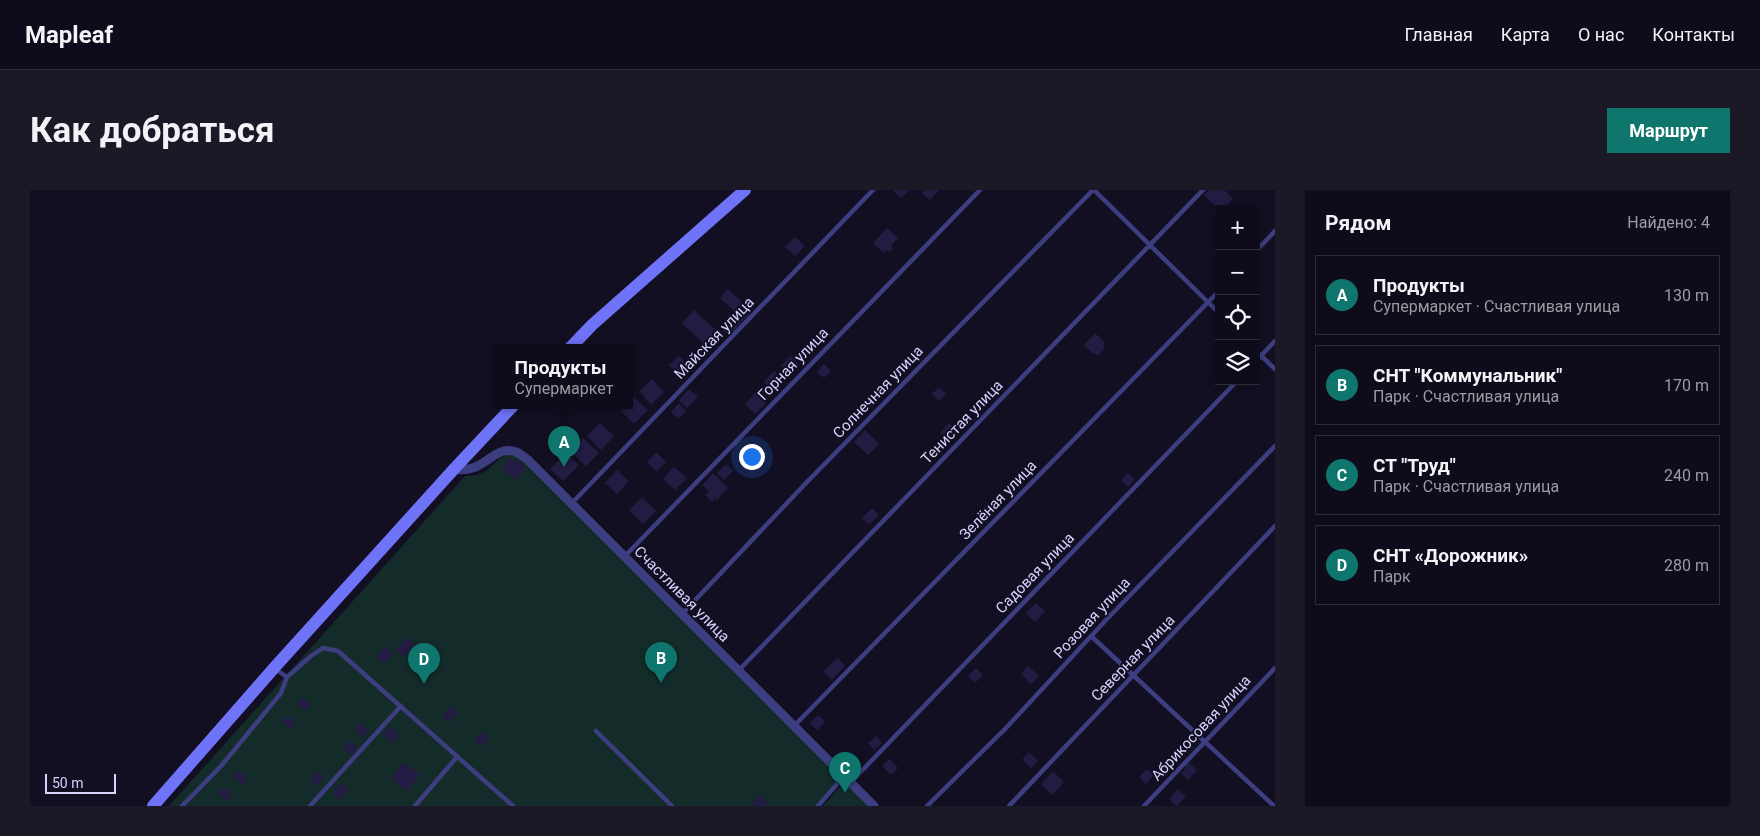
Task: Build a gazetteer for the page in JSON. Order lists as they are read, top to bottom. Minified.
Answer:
{"streets":{"street":["Счастливая улица"],"lane":["Майская улица","Горная улица","Солнечная улица","Тенистая улица","Зелёная улица","Садовая улица","Розовая улица","Северная улица","Абрикосовая улица"]},"crossings":[["Майская улица","Счастливая улица"],["Горная улица","Счастливая улица"],["Солнечная улица","Счастливая улица"],["Тенистая улица","Счастливая улица"],["Зелёная улица","Счастливая улица"],["Садовая улица","Счастливая улица"]],"scale_bar":"50 m","page":{"header":"Mapleaf","nav":["Главная","Карта","О нас","Контакты"],"buttons":"Маршрут","title":"Как добраться","heading":["Рядом","Найдено: 4"],"map_buttons":["+","−"],"list":[{"mark":"A","name":"Продукты","note":"Супермаркет · Счастливая улица","value":"130 m"},{"mark":"B","name":"СНТ \"Коммунальник\"","note":"Парк · Счастливая улица","value":"170 m"},{"mark":"C","name":"СТ \"Труд\"","note":"Парк · Счастливая улица","value":"240 m"},{"mark":"D","name":"СНТ «Дорожник»","note":"Парк","value":"280 m"}],"popup":["Продукты","Супермаркет"],"pins":["A","B","D","C"],"scale":"50 m"}}
